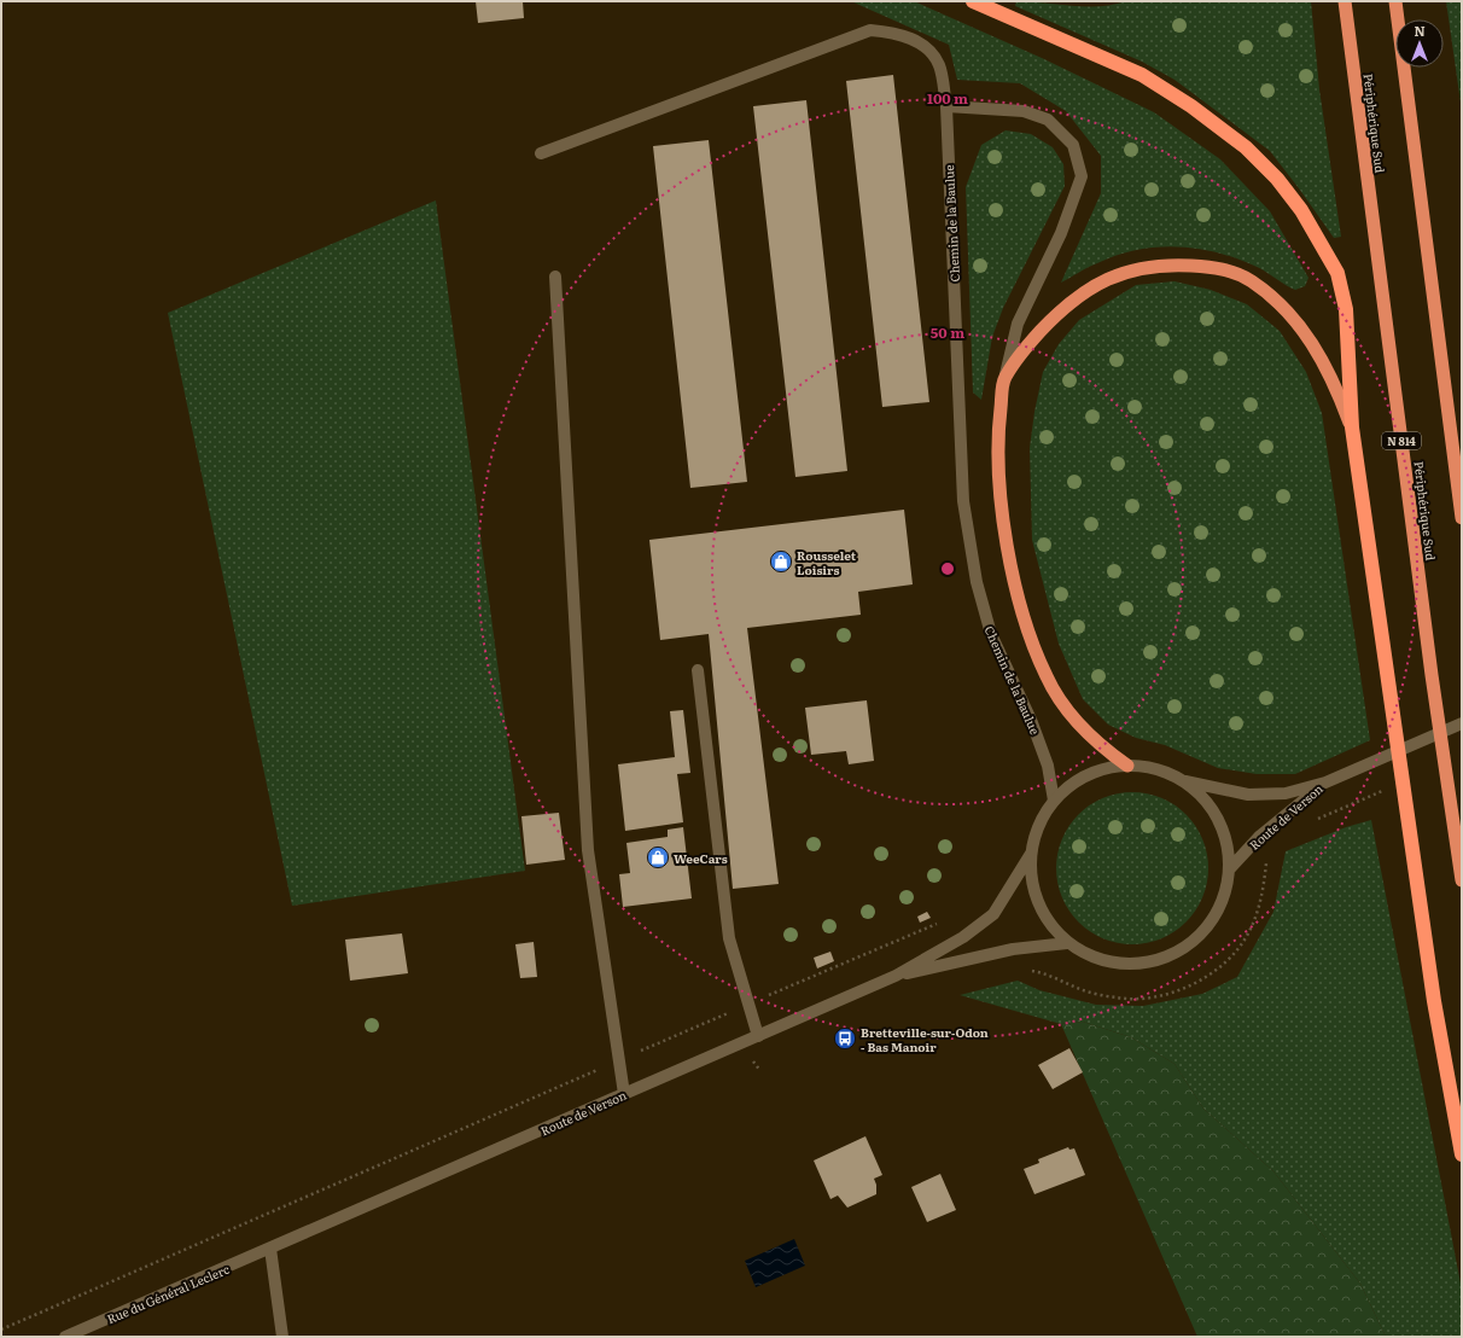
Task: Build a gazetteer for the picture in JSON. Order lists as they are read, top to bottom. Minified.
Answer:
{"streets":{"highway":["Périphérique Sud","N 814"],"main road":["Chemin de la Baulue","Route de Verson","Rue du Général Leclerc"]},"crossings":[["Route de Verson","Rue du Général Leclerc"]],"places":{"shop":["Rousselet Loisirs","WeeCars"],"bus stop":["Bretteville-sur-Odon - Bas Manoir"]},"north":"top","rings":["100 m","50 m"]}
